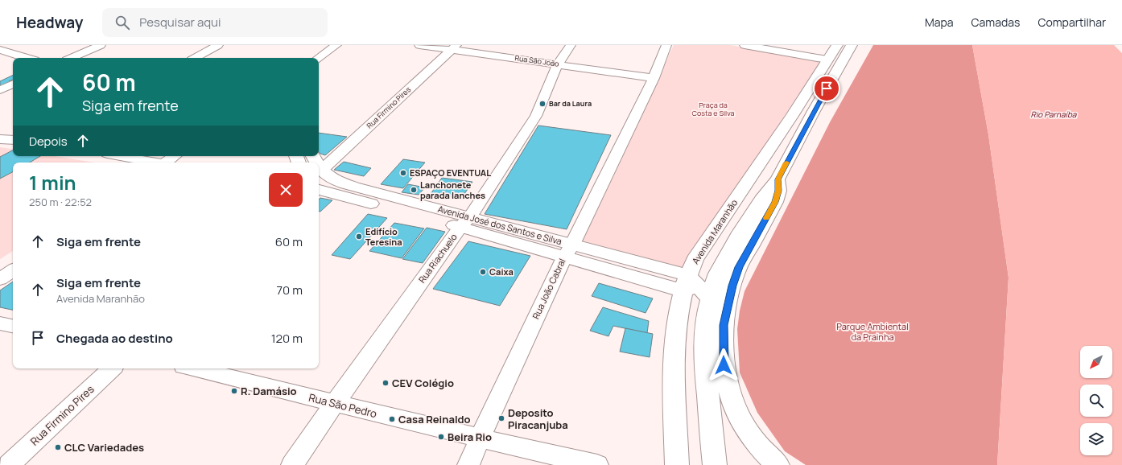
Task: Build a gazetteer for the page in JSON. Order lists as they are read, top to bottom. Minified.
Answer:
{"streets":{"main road":["Avenida José dos Santos e Silva","Avenida Maranhão"],"street":["Rua São João","Rua Firmino Pires","Rua Riachuelo","Rua João Cabral","Rua São Pedro"]},"crossings":[["Rua São João","Rua Firmino Pires"],["Rua São João","Rua Riachuelo"],["Rua São João","Rua João Cabral"],["Rua Firmino Pires","Avenida José dos Santos e Silva"],["Avenida José dos Santos e Silva","Avenida Maranhão"],["Avenida José dos Santos e Silva","Rua Riachuelo"],["Avenida José dos Santos e Silva","Rua João Cabral"],["Rua Riachuelo","Rua São Pedro"],["Rua João Cabral","Rua São Pedro"]],"water":["Rio Parnaíba"],"parks":["Praça da Costa e Silva","Parque Ambiental da Prainha"],"places":["Bar da Laura","ESPAÇO EVENTUAL","Lanchonete parada lanches","Edifício Teresina","Caixa","CEV Colégio","R. Damásio","Deposito Piracanjuba","Casa Reinaldo","Beira Rio","CLC Variedades"],"north":"bottom left","page":{"header":"Headway","search":"Pesquisar aqui","nav":["Mapa","Camadas","Compartilhar"],"turn":["60 m","Siga em frente"],"then":"Depois","heading":["1 min","250 m · 22:52"],"list":[{"name":"Siga em frente","value":"60 m"},{"name":"Siga em frente","note":"Avenida Maranhão","value":"70 m"},{"name":"Chegada ao destino","value":"120 m"}]}}
